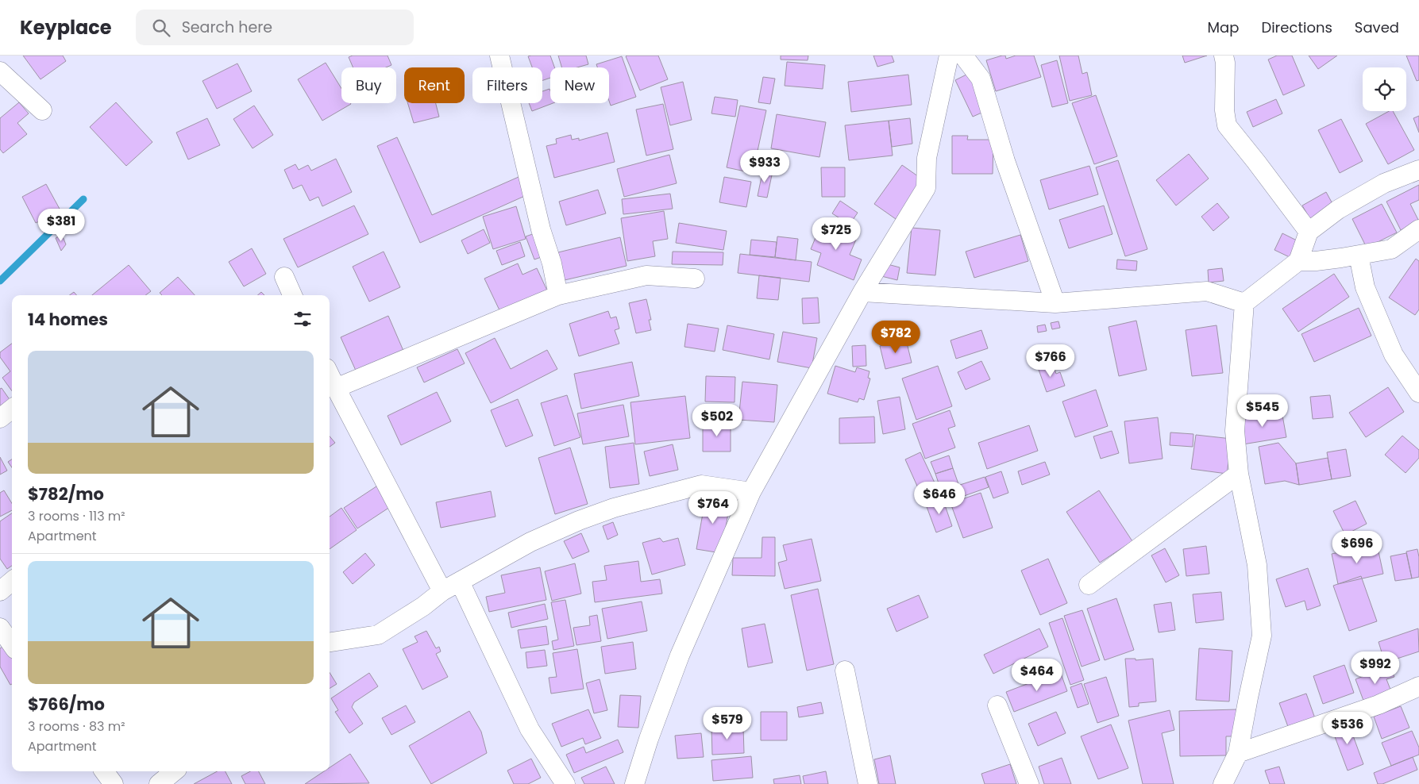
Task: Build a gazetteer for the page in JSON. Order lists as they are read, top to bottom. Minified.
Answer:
{"page":{"header":"Keyplace","search":"Search here","nav":["Map","Directions","Saved"],"chip":["Buy","Rent","Filters","New"],"price":["$933","$381","$725","$782","$766","$545","$502","$646","$764","$696","$992","$464","$579","$536"],"heading":"14 homes","list":[{"name":"$782/mo","note":"3 rooms · 113 m² · Apartment"},{"name":"$766/mo","note":"3 rooms · 83 m² · Apartment"}]}}
